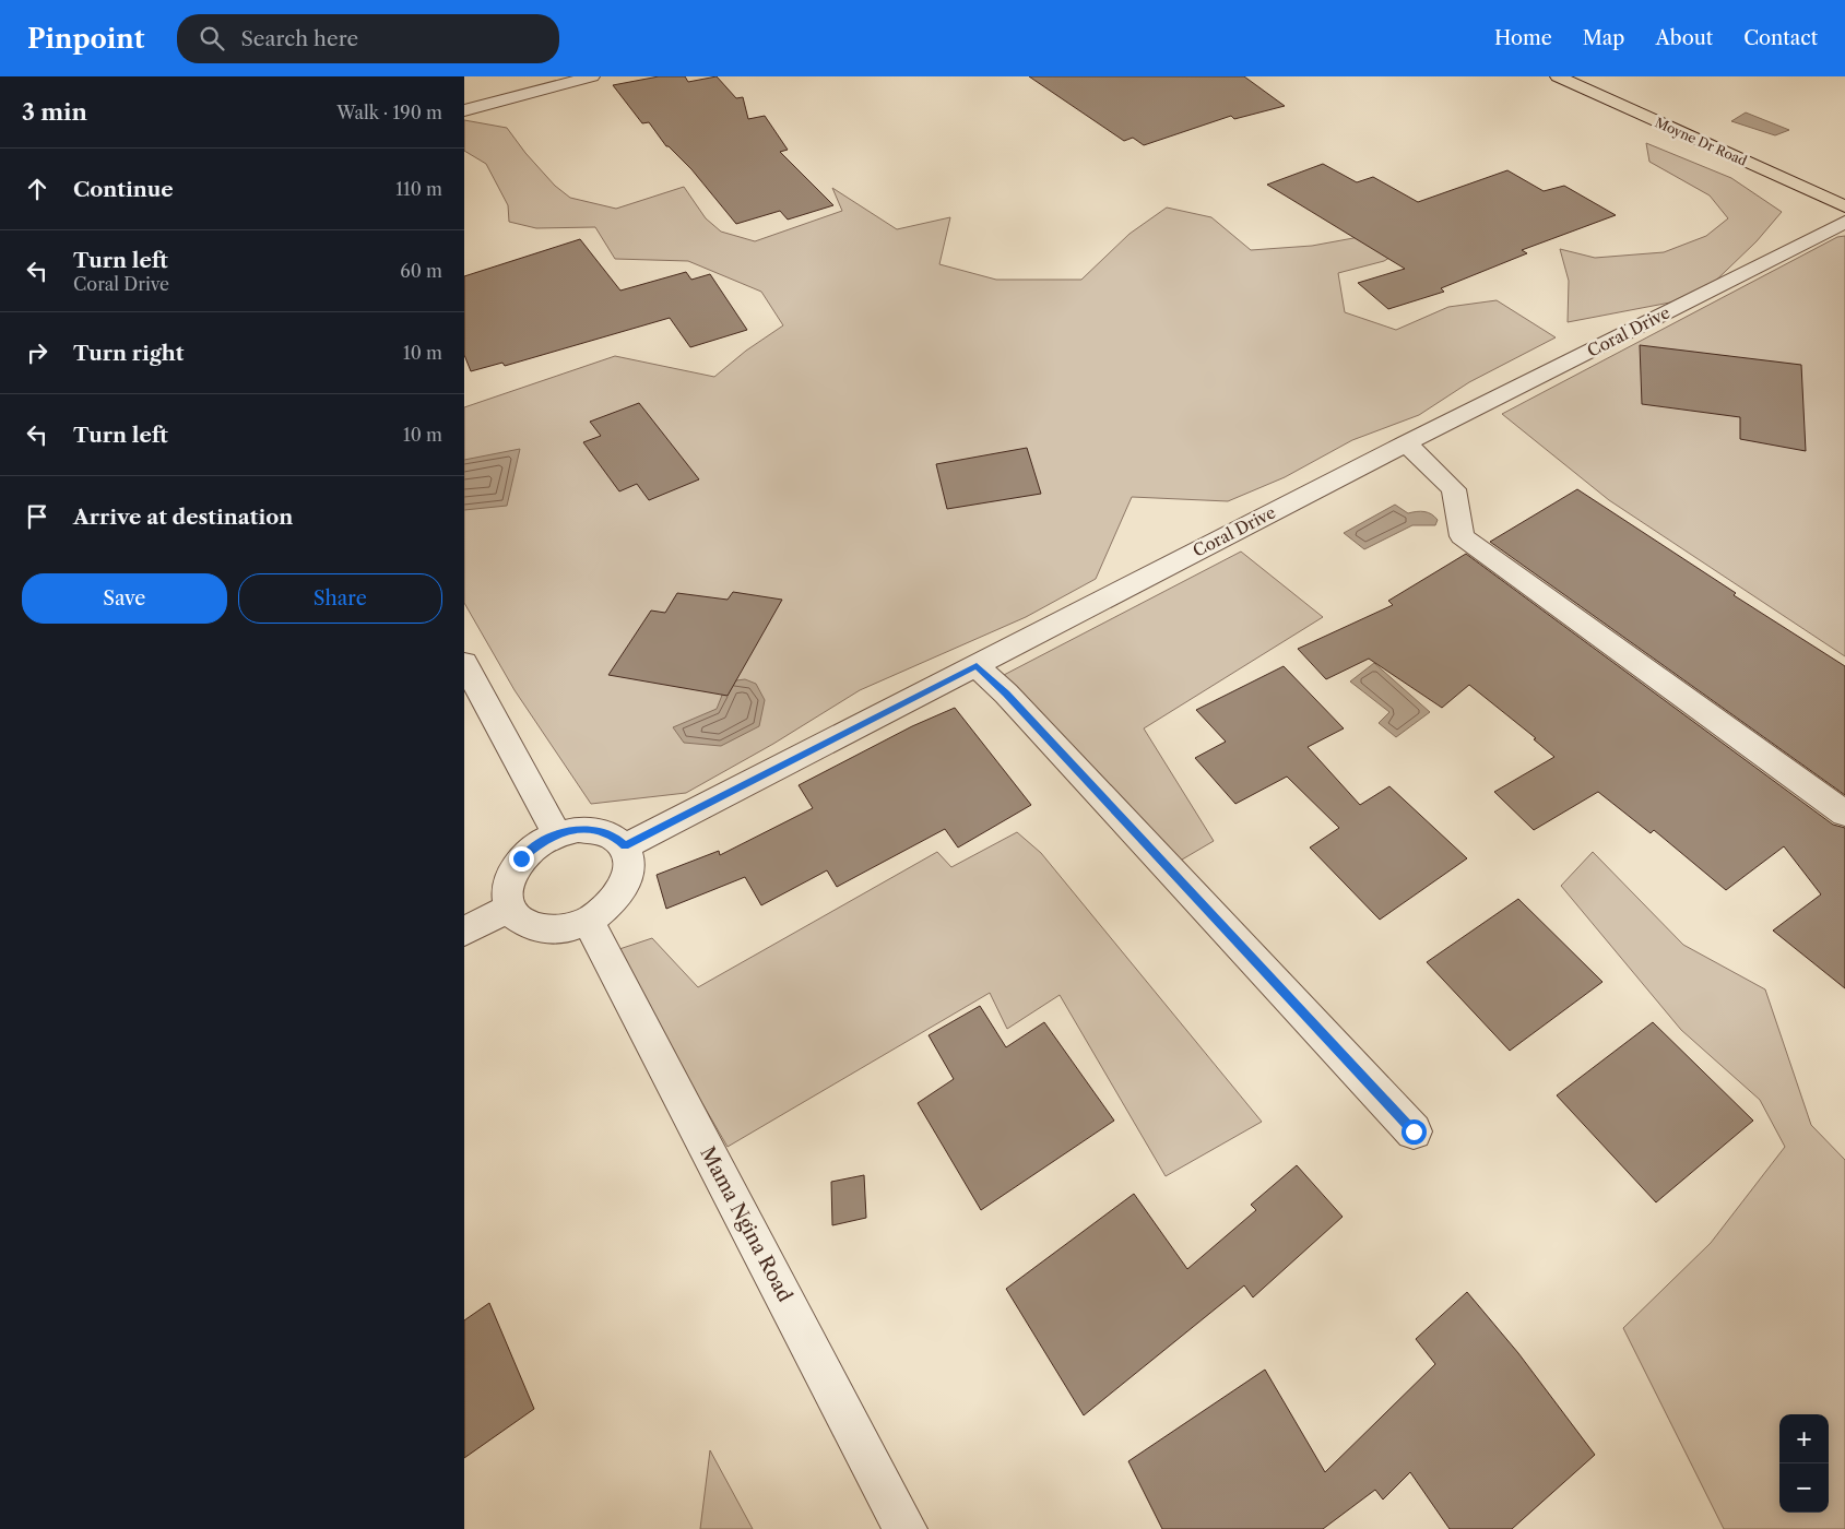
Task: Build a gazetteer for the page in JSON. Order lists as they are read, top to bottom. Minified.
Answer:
{"streets":{"main road":["Moyne Dr Road"],"street":["Coral Drive","Mama Ngina Road"]},"crossings":[["Coral Drive","Mama Ngina Road"]],"page":{"header":"Pinpoint","search":"Search here","nav":["Home","Map","About","Contact"],"heading":["3 min","Walk · 190 m"],"list":[["Continue","110 m"],["Turn left","Coral Drive","60 m"],["Turn right","10 m"],["Turn left","10 m"],"Arrive at destination"],"buttons":["Save","Share"],"map_buttons":["+","−"]}}
